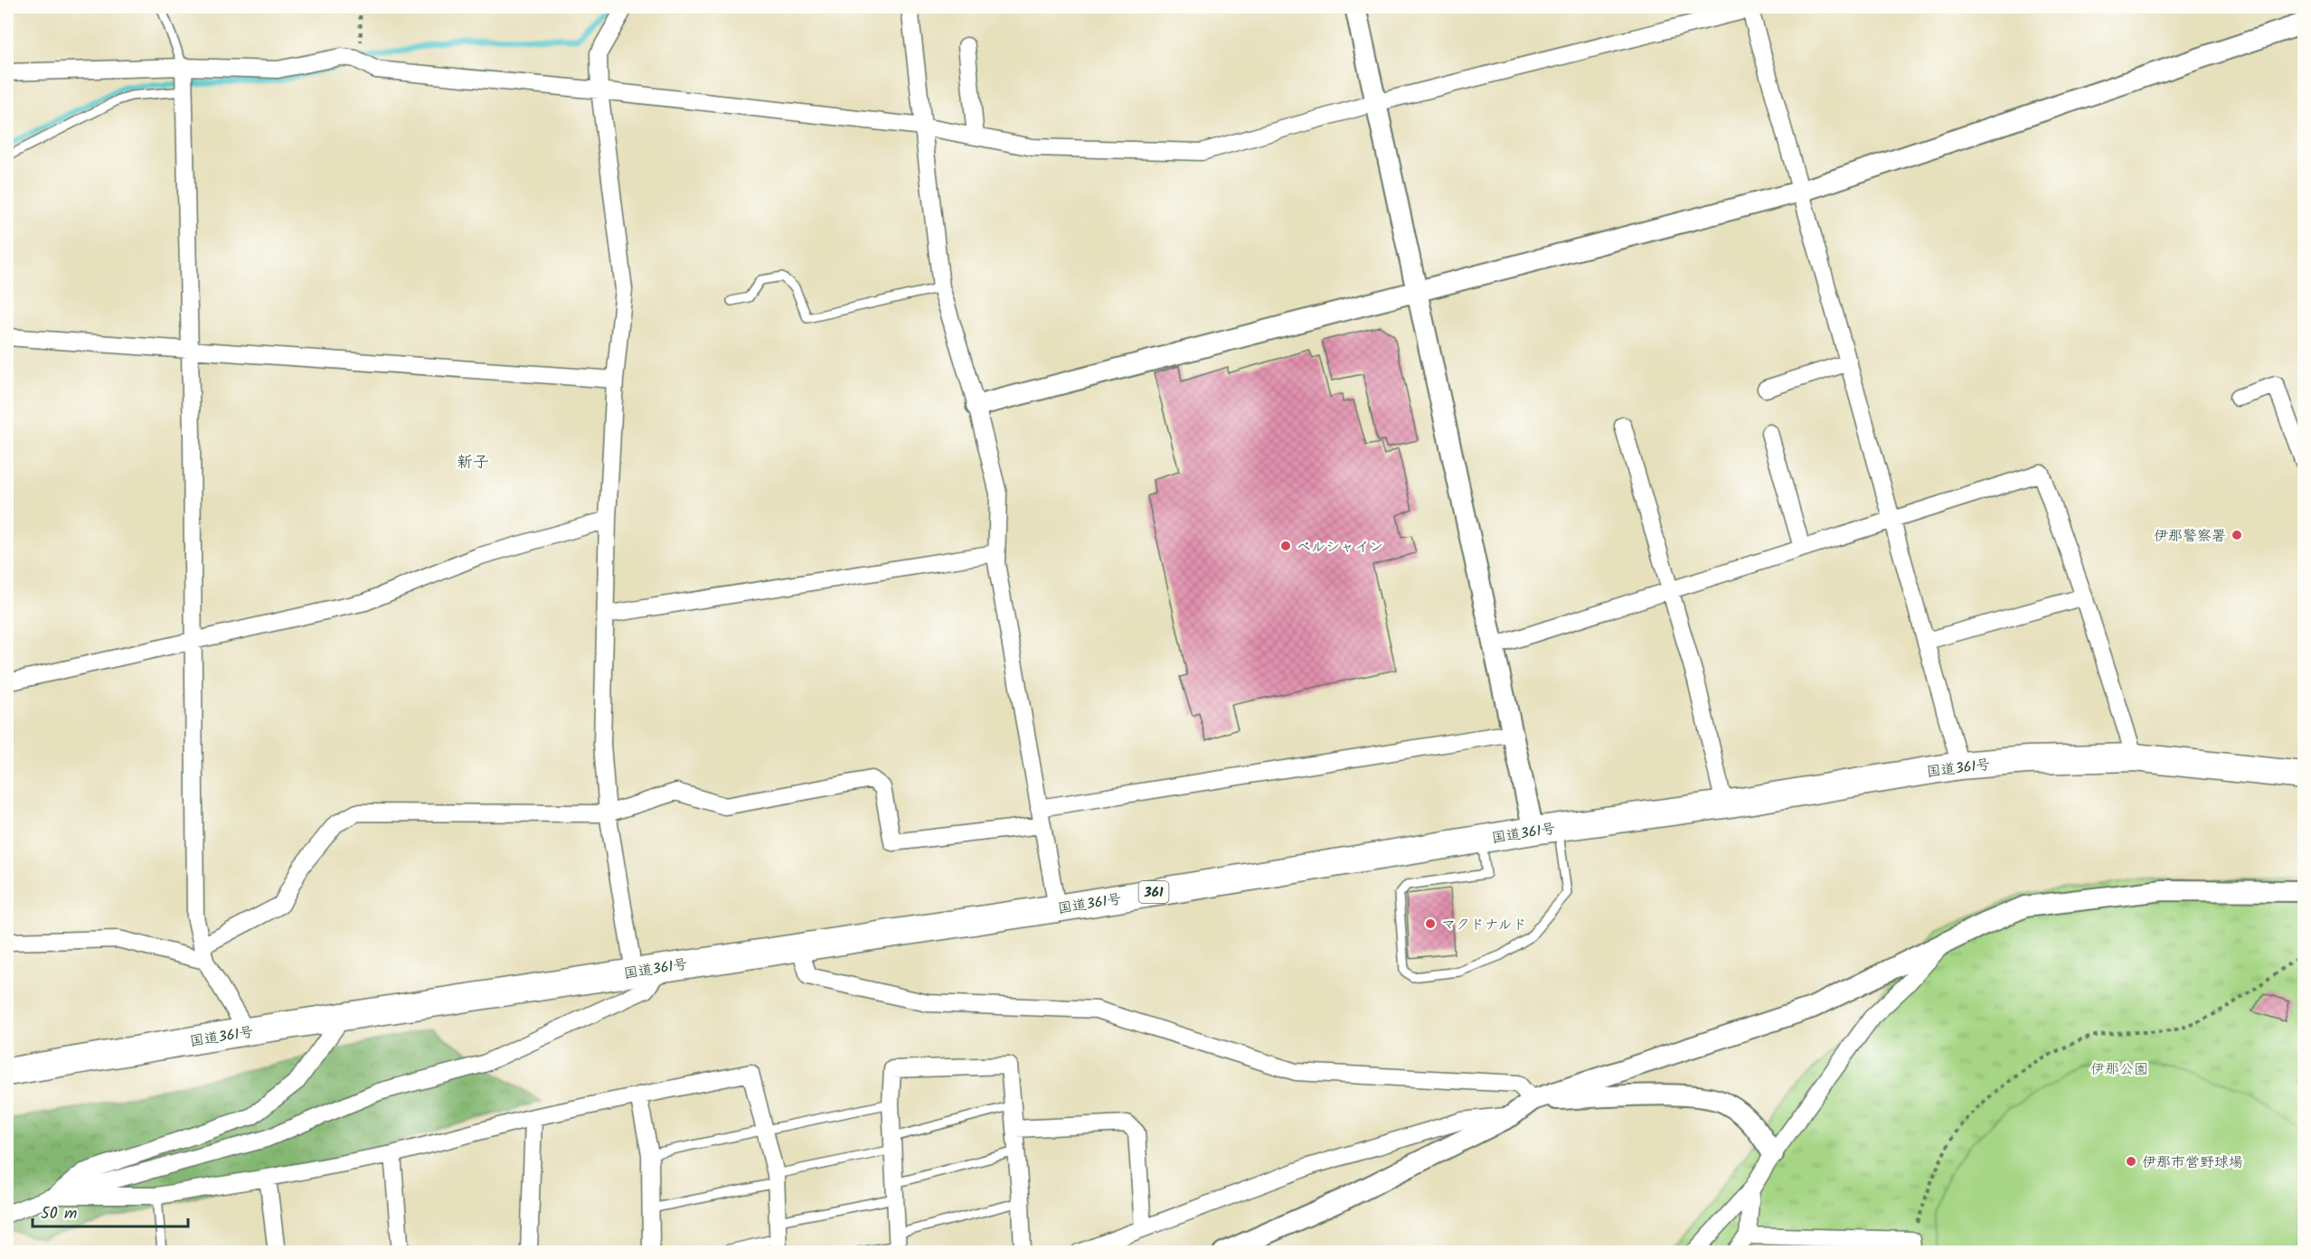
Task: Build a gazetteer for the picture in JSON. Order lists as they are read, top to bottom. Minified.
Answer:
{"streets":{"highway":["国道361号","361"]},"districts":["新子"],"parks":["伊那公園"],"places":["伊那警察署","ベルシャイン","マクドナルド","伊那市営野球場"],"scale_bar":"50 m"}
